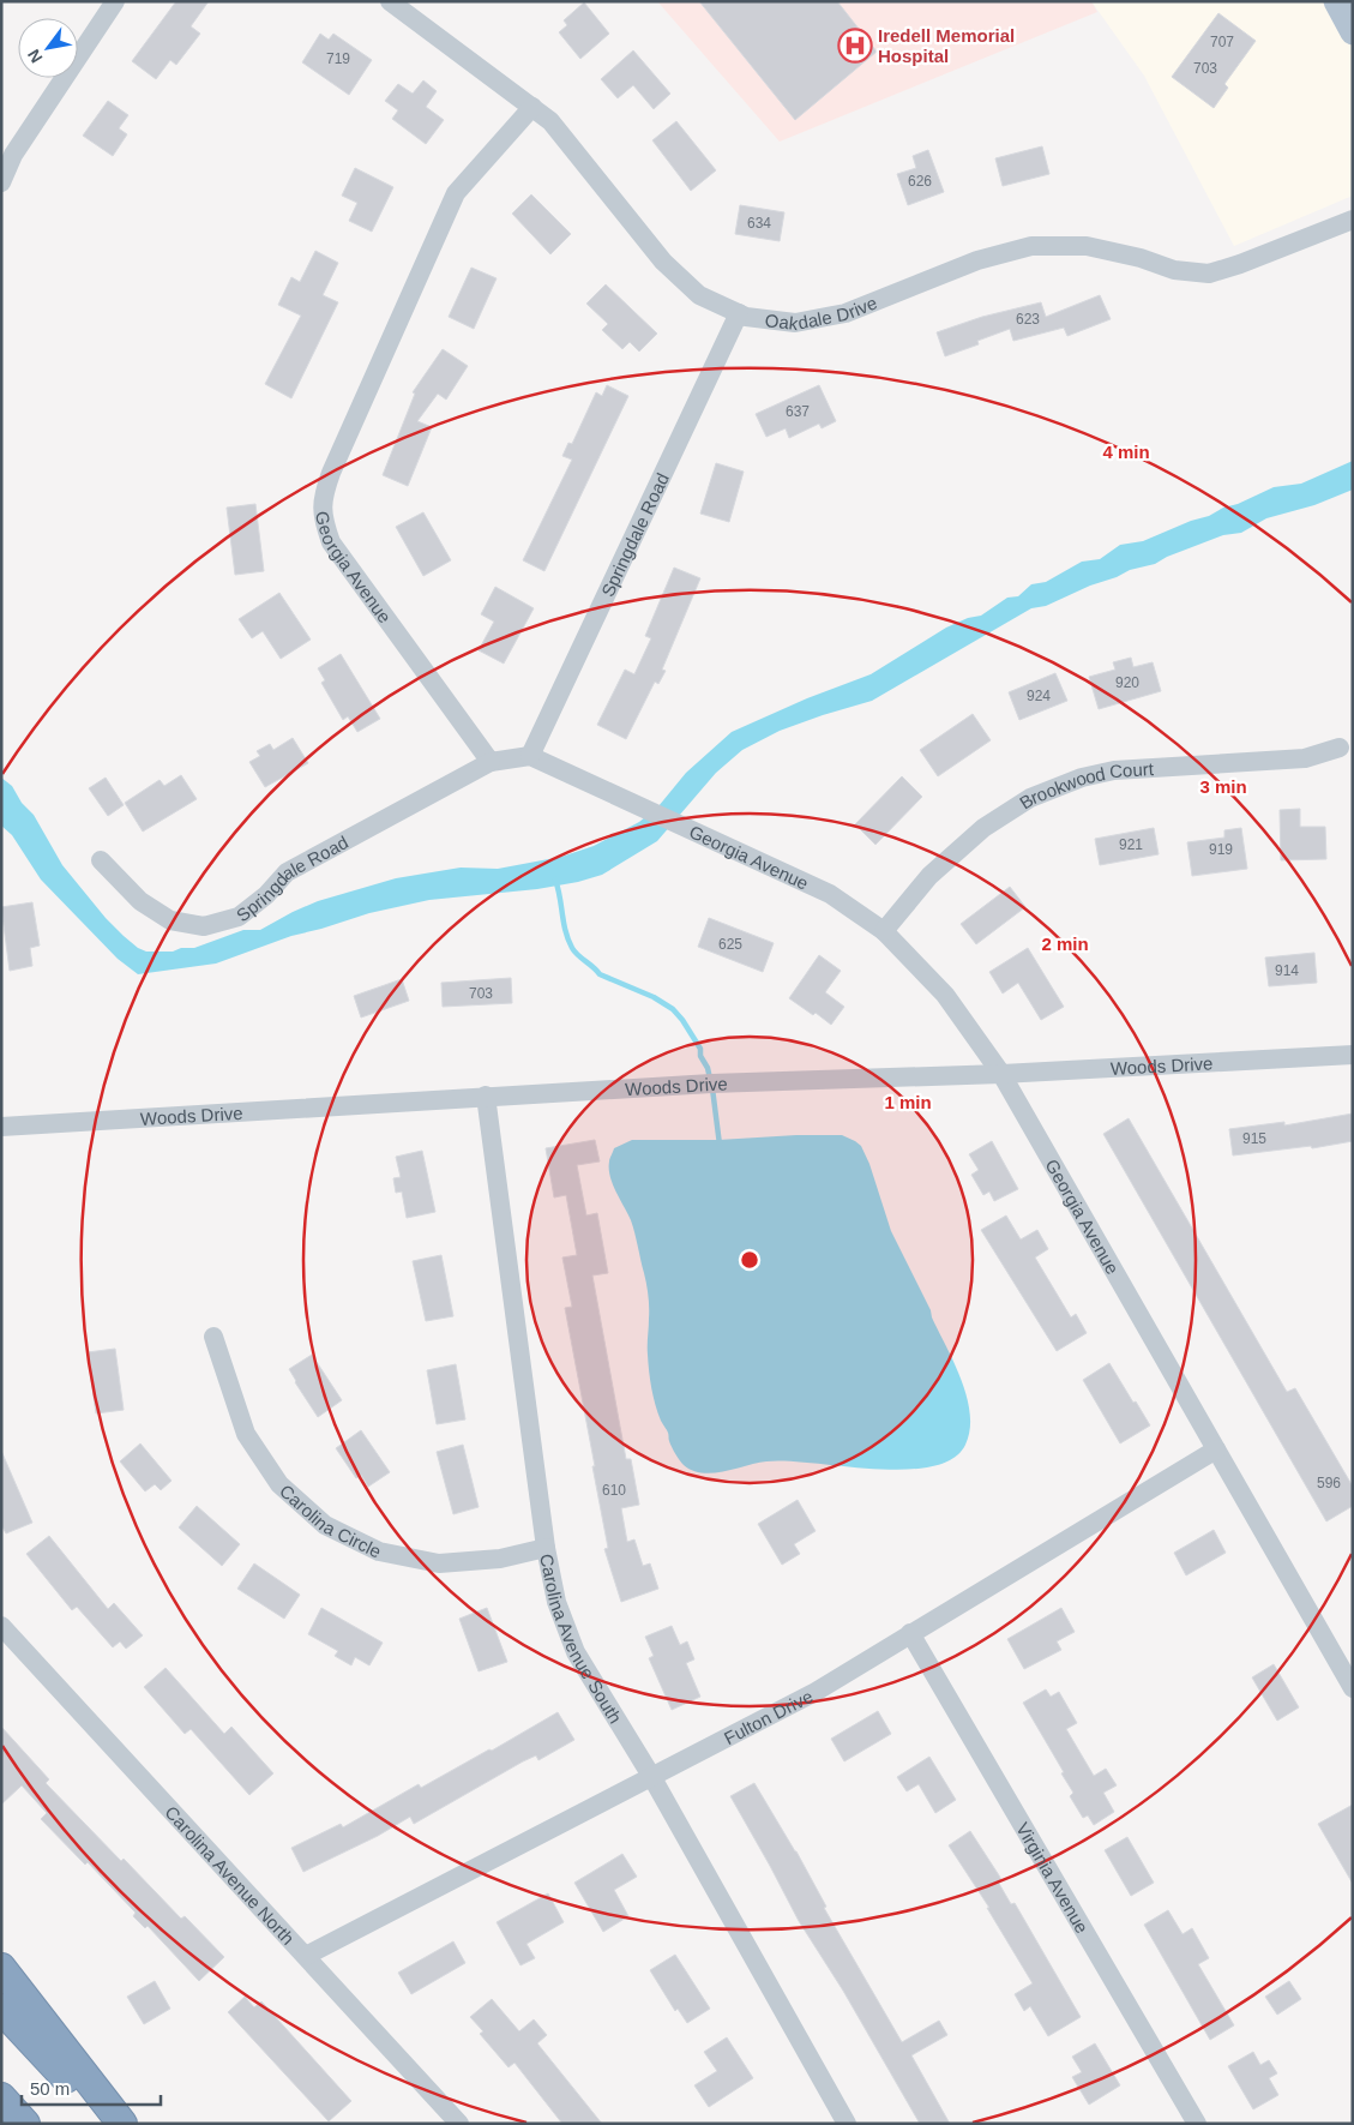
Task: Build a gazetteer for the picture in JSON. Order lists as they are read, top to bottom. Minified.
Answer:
{"streets":{"street":["Oakdale Drive","Springdale Road","Georgia Avenue","Brookwood Court","Woods Drive","Carolina Circle","Carolina Avenue South","Fulton Drive","Carolina Avenue North","Virginia Avenue"]},"crossings":[["Oakdale Drive","Springdale Road"],["Oakdale Drive","Georgia Avenue"],["Springdale Road","Georgia Avenue"],["Georgia Avenue","Brookwood Court"],["Georgia Avenue","Woods Drive"],["Georgia Avenue","Fulton Drive"],["Woods Drive","Carolina Avenue South"],["Carolina Circle","Carolina Avenue South"],["Carolina Avenue South","Fulton Drive"],["Fulton Drive","Carolina Avenue North"],["Fulton Drive","Virginia Avenue"]],"places":{"hospital":["Iredell Memorial Hospital"]},"house_numbers":["707","719","703","626","634","623","637","920","924","921","919","625","914","703","915","596","610"],"scale_bar":"50 m","north":"bottom left","rings":["4 min","3 min","2 min","1 min"]}
